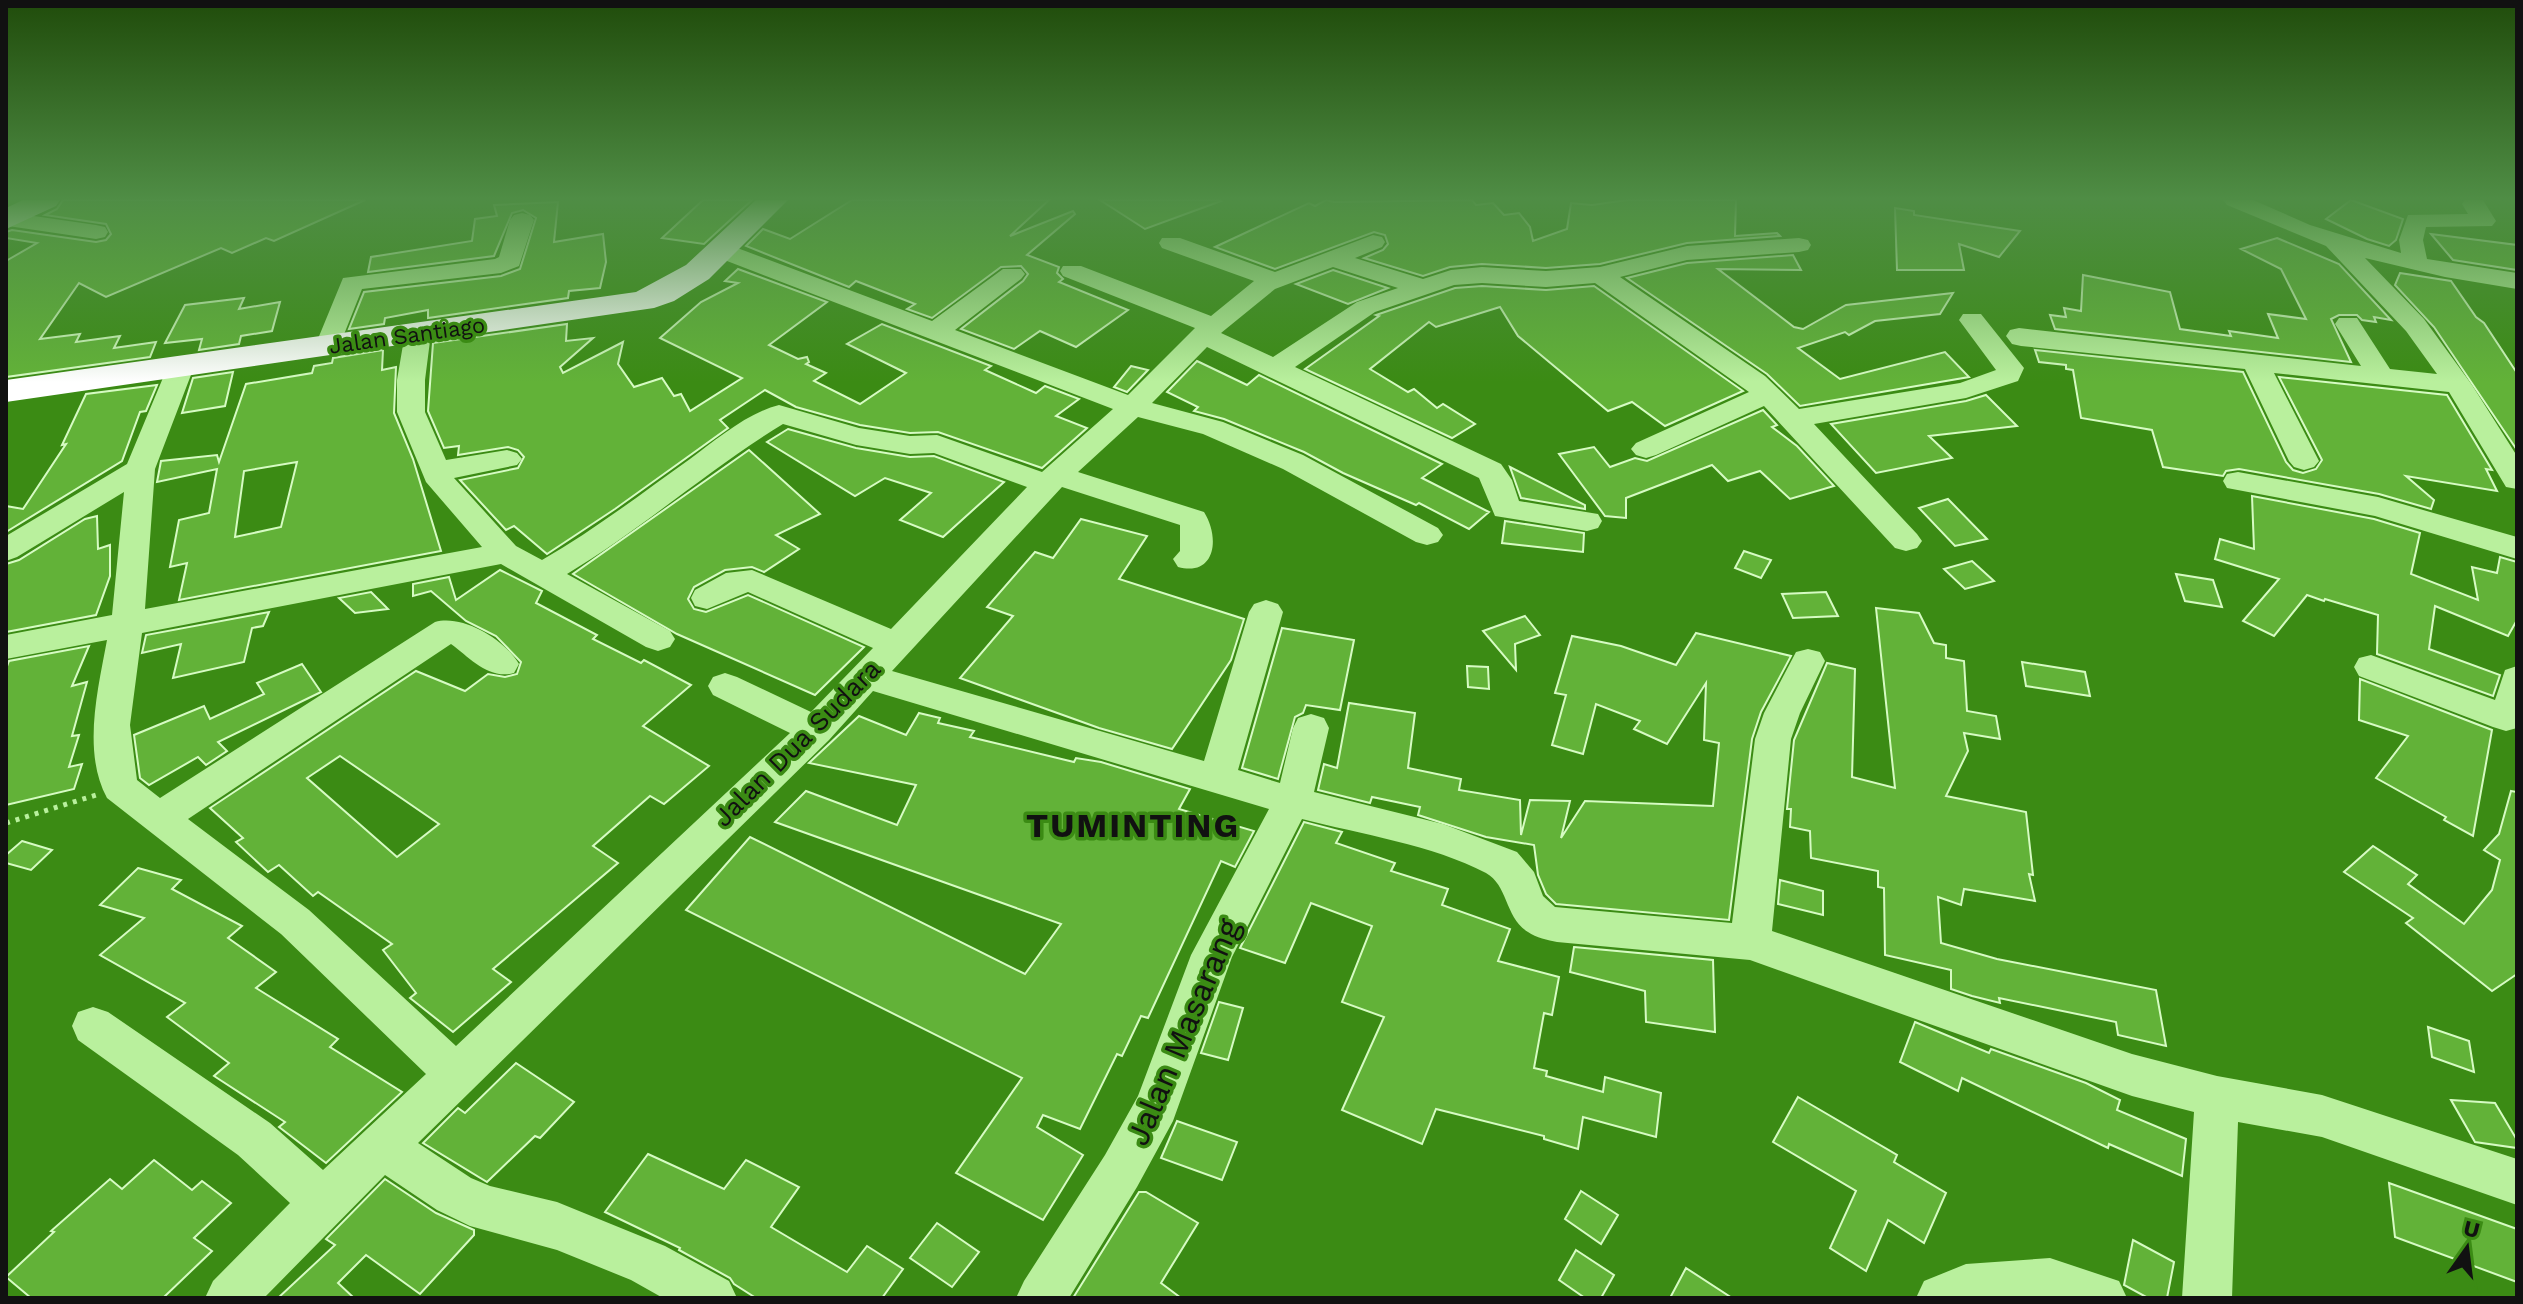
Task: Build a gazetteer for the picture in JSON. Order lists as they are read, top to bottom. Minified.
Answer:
{"streets":{"highway":["Jalan Santiago"],"street":["Jalan Dua Sudara","Jalan Masarang"]},"districts":["TUMINTING"],"north":"top"}
